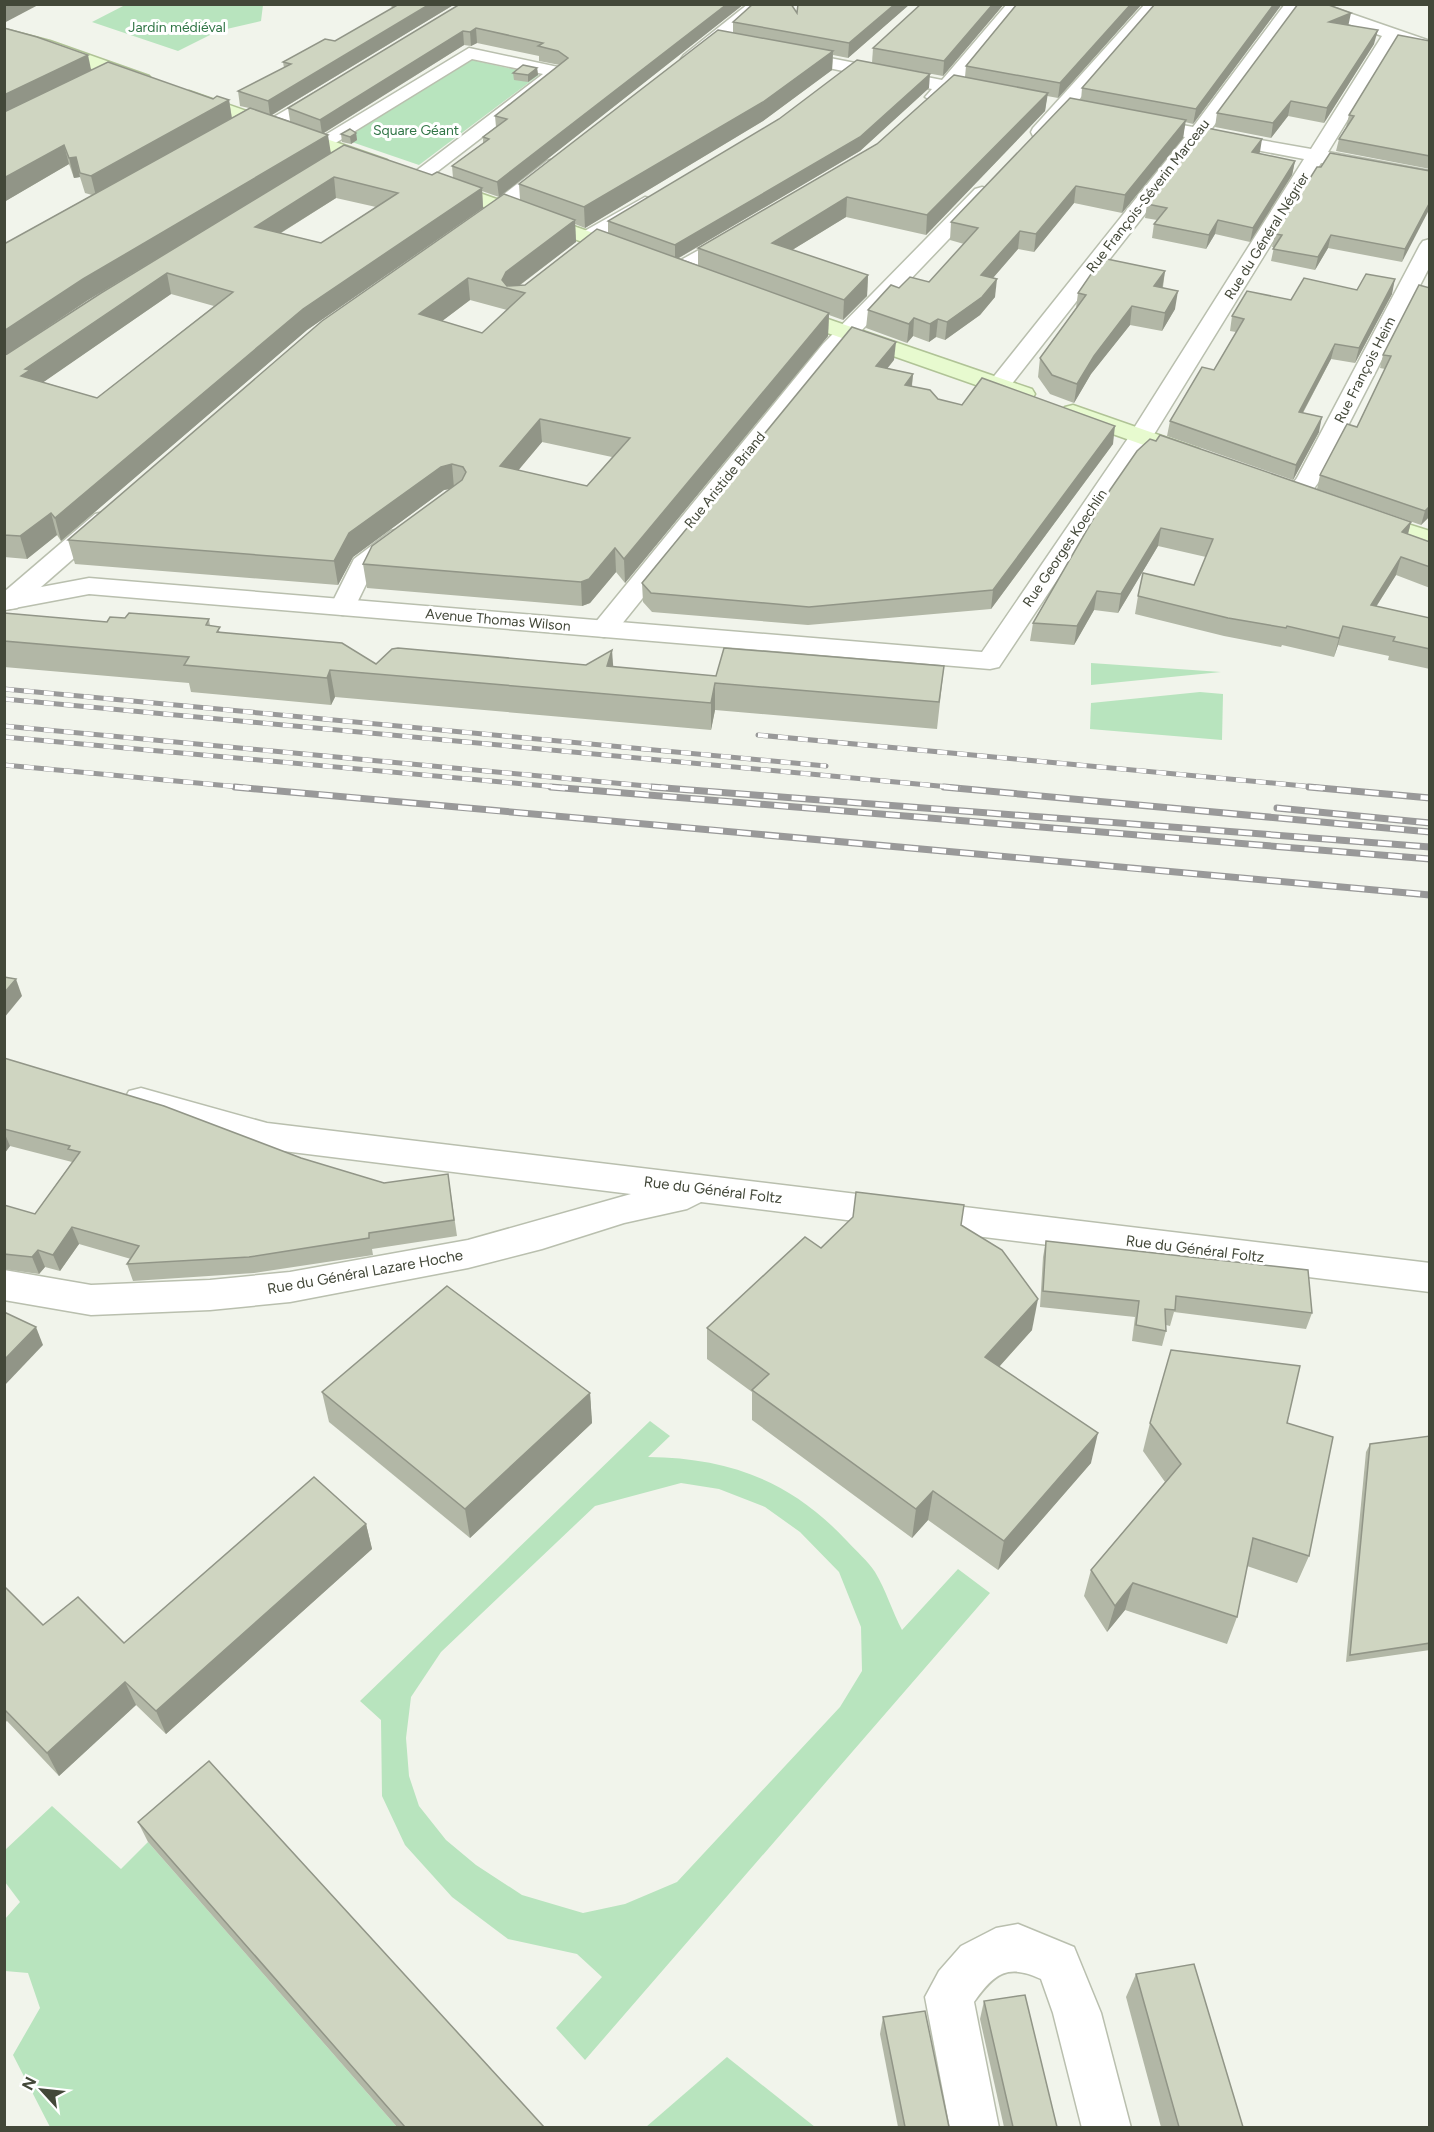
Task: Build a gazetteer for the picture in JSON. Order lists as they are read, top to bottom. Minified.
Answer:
{"streets":{"street":["Rue François-Séverin Marceau","Rue du Général Négrier","Rue François Heim","Rue Aristide Briand","Rue Georges Koechlin","Avenue Thomas Wilson","Rue du Général Foltz","Rue du Général Lazare Hoche"]},"crossings":[["Rue du Général Négrier","Rue Georges Koechlin"],["Rue Aristide Briand","Avenue Thomas Wilson"],["Rue Georges Koechlin","Avenue Thomas Wilson"],["Rue du Général Foltz","Rue du Général Lazare Hoche"]],"parks":["Jardin médiéval","Square Géant"],"north":"top left"}
